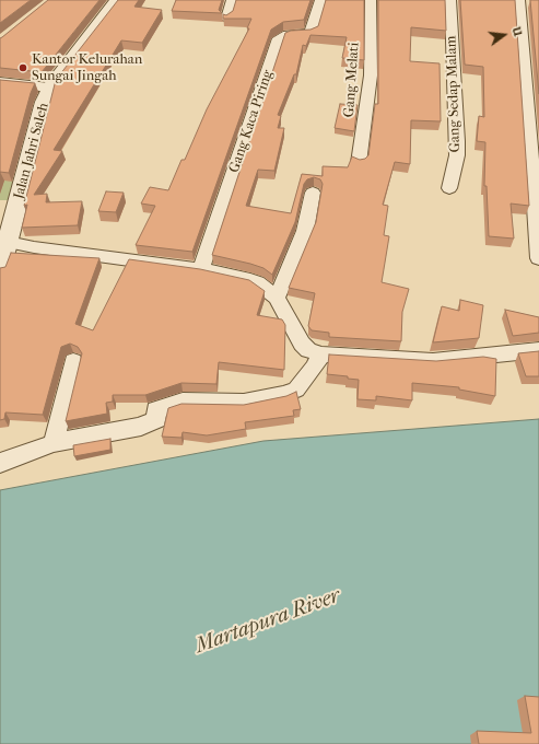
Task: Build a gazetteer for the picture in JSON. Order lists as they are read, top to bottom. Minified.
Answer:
{"streets":{"street":["Gang Melati","Gang Sedap Malam","Gang Kaca Piring","Jalan Jahri Saleh"]},"water":["Martapura River"],"places":["Kantor Kelurahan Sungai Jingah"],"north":"right"}
